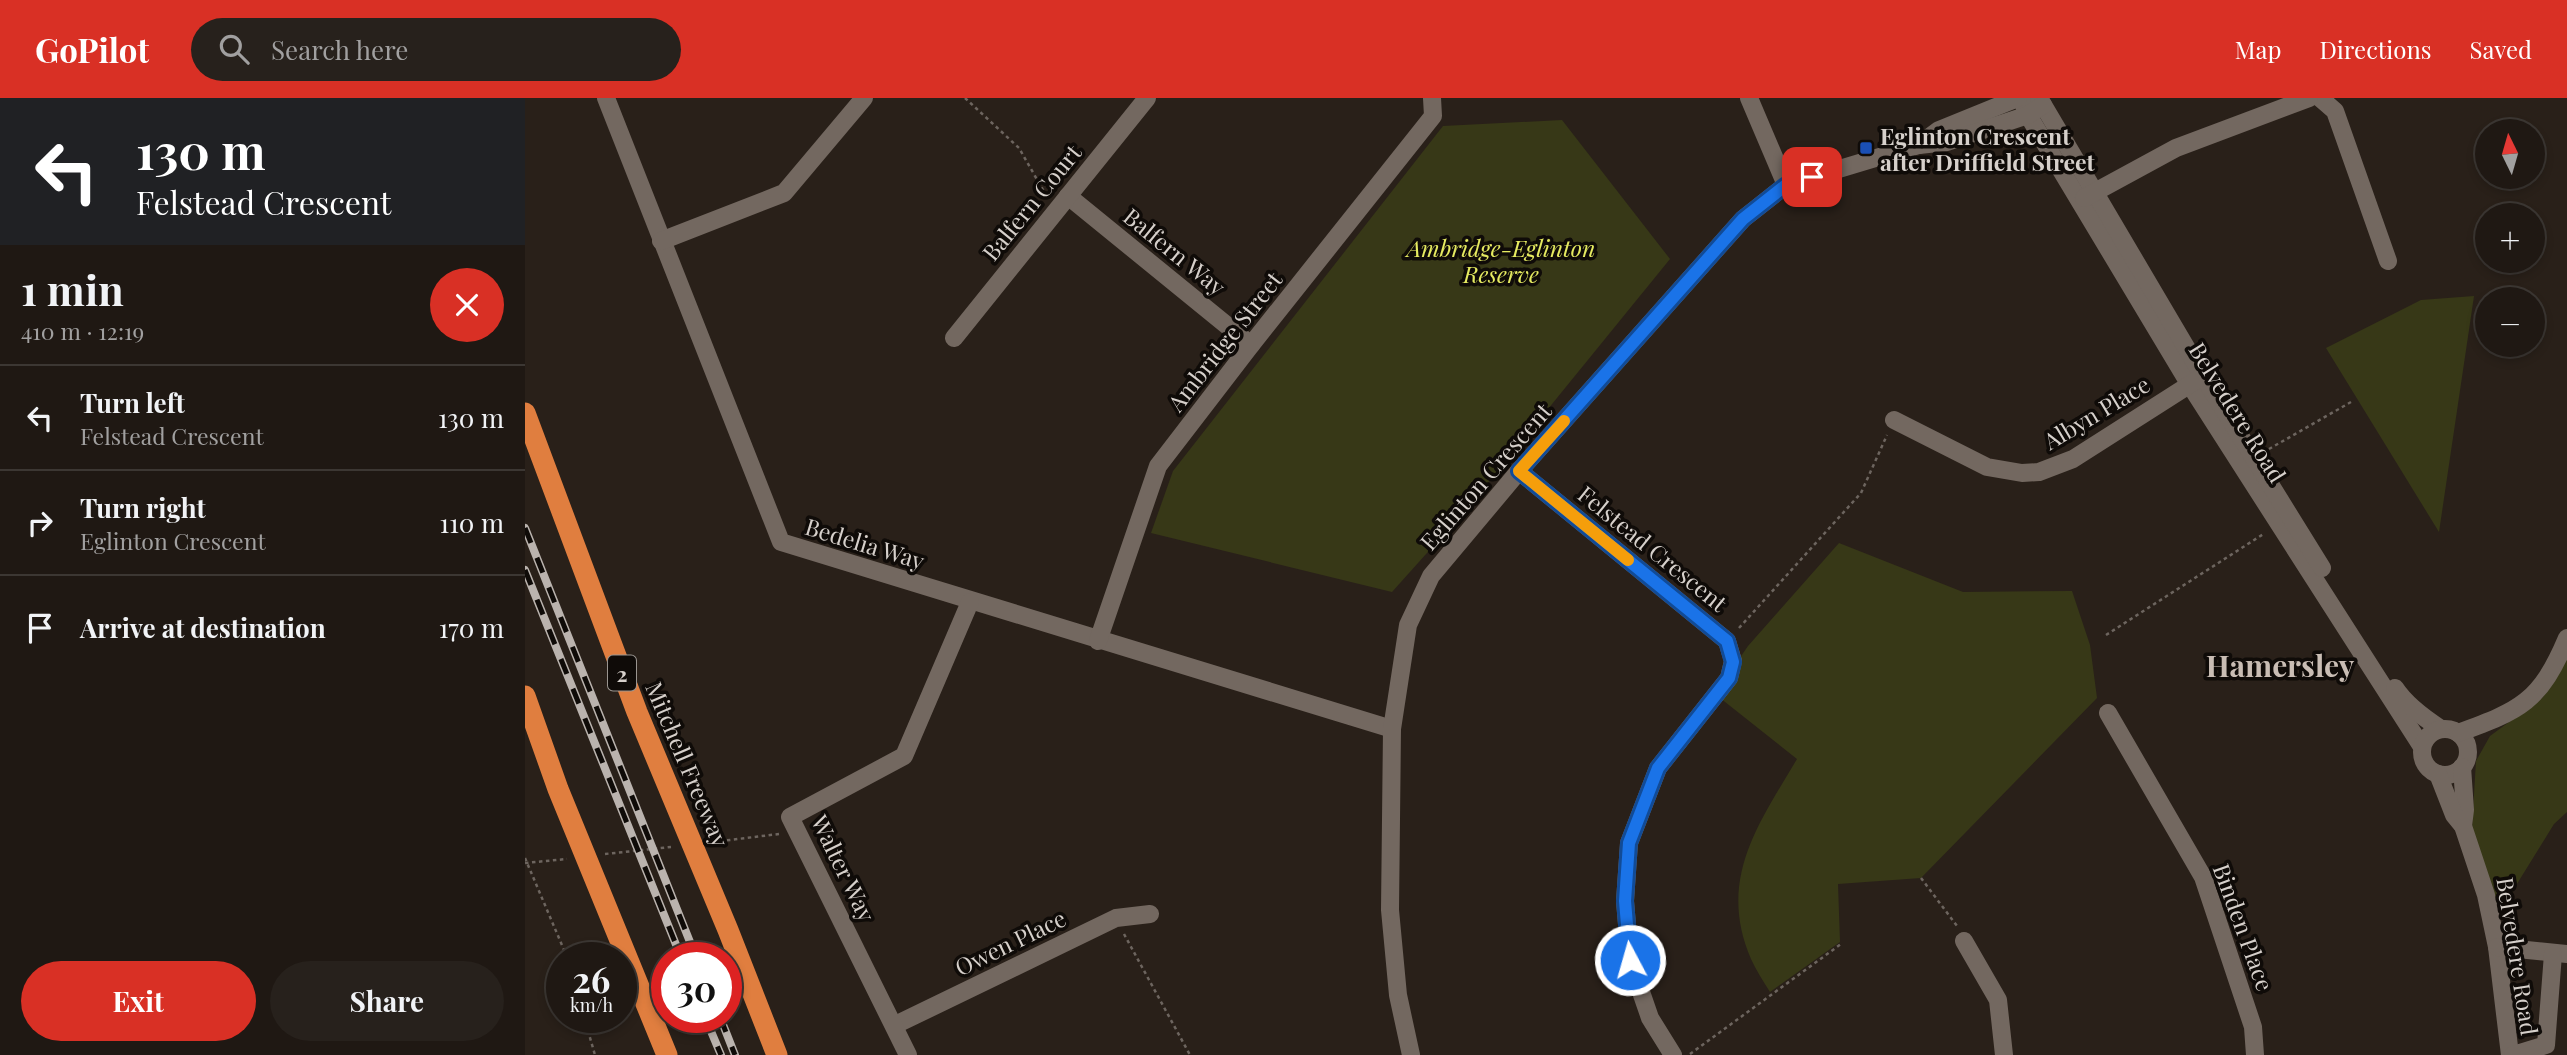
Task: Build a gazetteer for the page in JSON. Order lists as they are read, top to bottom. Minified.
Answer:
{"streets":{"highway":["2","Mitchell Freeway"],"street":["Balfern Court","Balfern Way","Ambridge Street","Albyn Place","Belvedere Road","Eglinton Crescent","Bedelia Way","Felstead Crescent","Walter Way","Binden Place","Owen Place"]},"crossings":[["Balfern Court","Balfern Way"],["Balfern Way","Ambridge Street"],["Ambridge Street","Bedelia Way"],["Albyn Place","Belvedere Road"],["Belvedere Road","Eglinton Crescent"],["Eglinton Crescent","Bedelia Way"],["Eglinton Crescent","Felstead Crescent"],["Bedelia Way","Walter Way"],["Walter Way","Owen Place"]],"districts":["Hamersley"],"parks":["Ambridge-Eglinton Reserve"],"places":{"transit":["Eglinton Crescent after Driffield Street"]},"north":"top","page":{"header":"GoPilot","search":"Search here","nav":["Map","Directions","Saved"],"turn":["130 m","Felstead Crescent"],"map_buttons":["+","−"],"heading":["1 min","410 m · 12:19"],"list":[{"name":"Turn left","note":"Felstead Crescent","value":"130 m"},{"name":"Turn right","note":"Eglinton Crescent","value":"110 m"},{"name":"Arrive at destination","value":"170 m"}],"speed":"26 km/h","limit":"30","buttons":["Exit","Share"]}}
